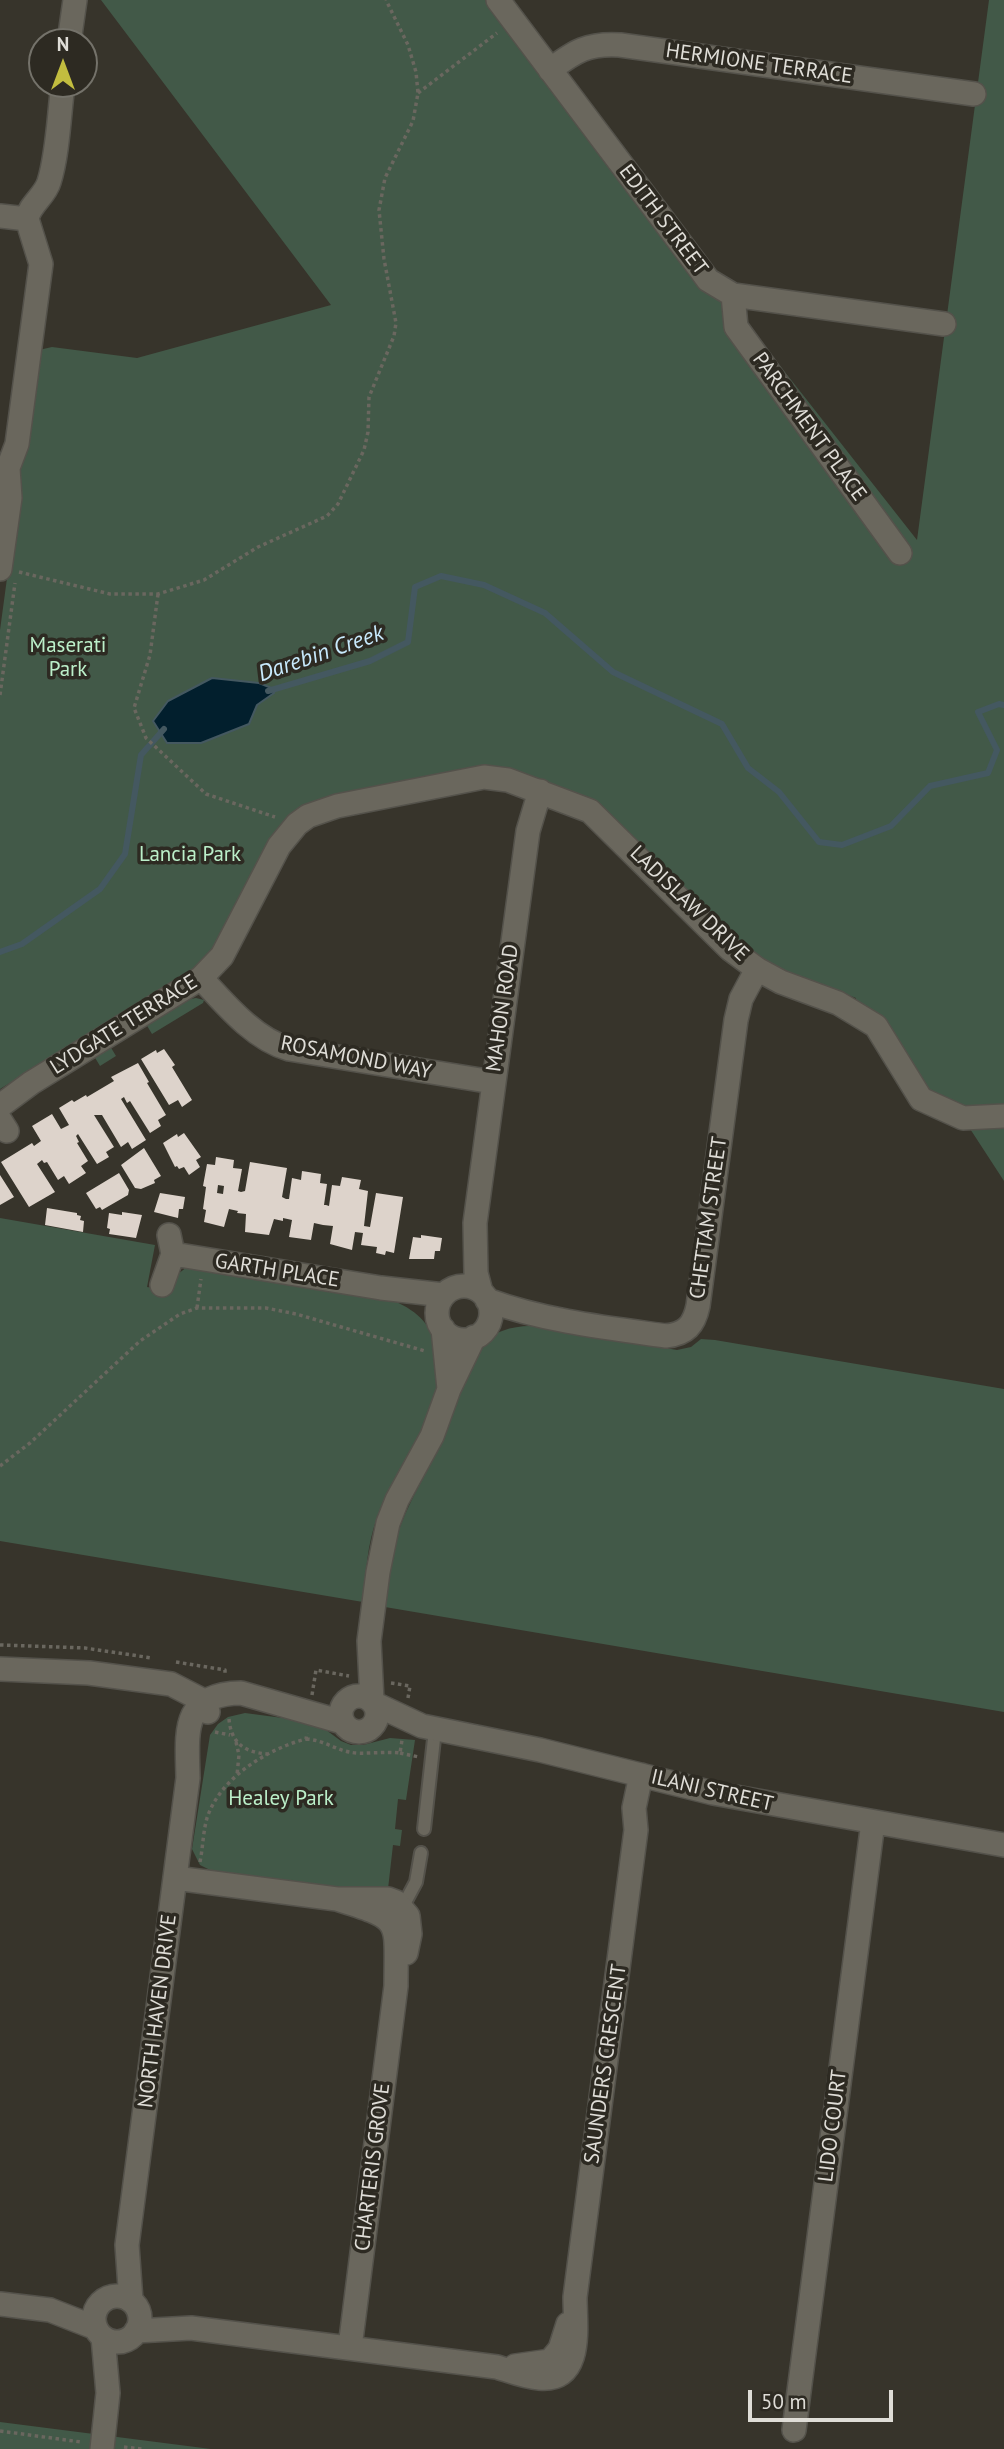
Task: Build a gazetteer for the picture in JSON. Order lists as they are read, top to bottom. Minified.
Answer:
{"streets":{"street":["HERMIONE TERRACE","EDITH STREET","PARCHMENT PLACE","LADISLAW DRIVE","MAHON ROAD","LYDGATE TERRACE","ROSAMOND WAY","CHETTAM STREET","GARTH PLACE","ILANI STREET","NORTH HAVEN DRIVE","SAUNDERS CRESCENT","LIDO COURT","CHARTERIS GROVE"]},"crossings":[["HERMIONE TERRACE","EDITH STREET"],["EDITH STREET","PARCHMENT PLACE"],["LADISLAW DRIVE","MAHON ROAD"],["LADISLAW DRIVE","LYDGATE TERRACE"],["LADISLAW DRIVE","CHETTAM STREET"],["MAHON ROAD","LYDGATE TERRACE"],["MAHON ROAD","ROSAMOND WAY"],["MAHON ROAD","CHETTAM STREET"],["MAHON ROAD","GARTH PLACE"],["MAHON ROAD","ILANI STREET"],["LYDGATE TERRACE","ROSAMOND WAY"],["CHETTAM STREET","GARTH PLACE"],["ILANI STREET","SAUNDERS CRESCENT"],["ILANI STREET","LIDO COURT"],["NORTH HAVEN DRIVE","SAUNDERS CRESCENT"],["NORTH HAVEN DRIVE","CHARTERIS GROVE"],["SAUNDERS CRESCENT","CHARTERIS GROVE"]],"water":["Darebin Creek"],"parks":["Maserati Park","Lancia Park","Healey Park"],"scale_bar":"50 m","north":"top"}
